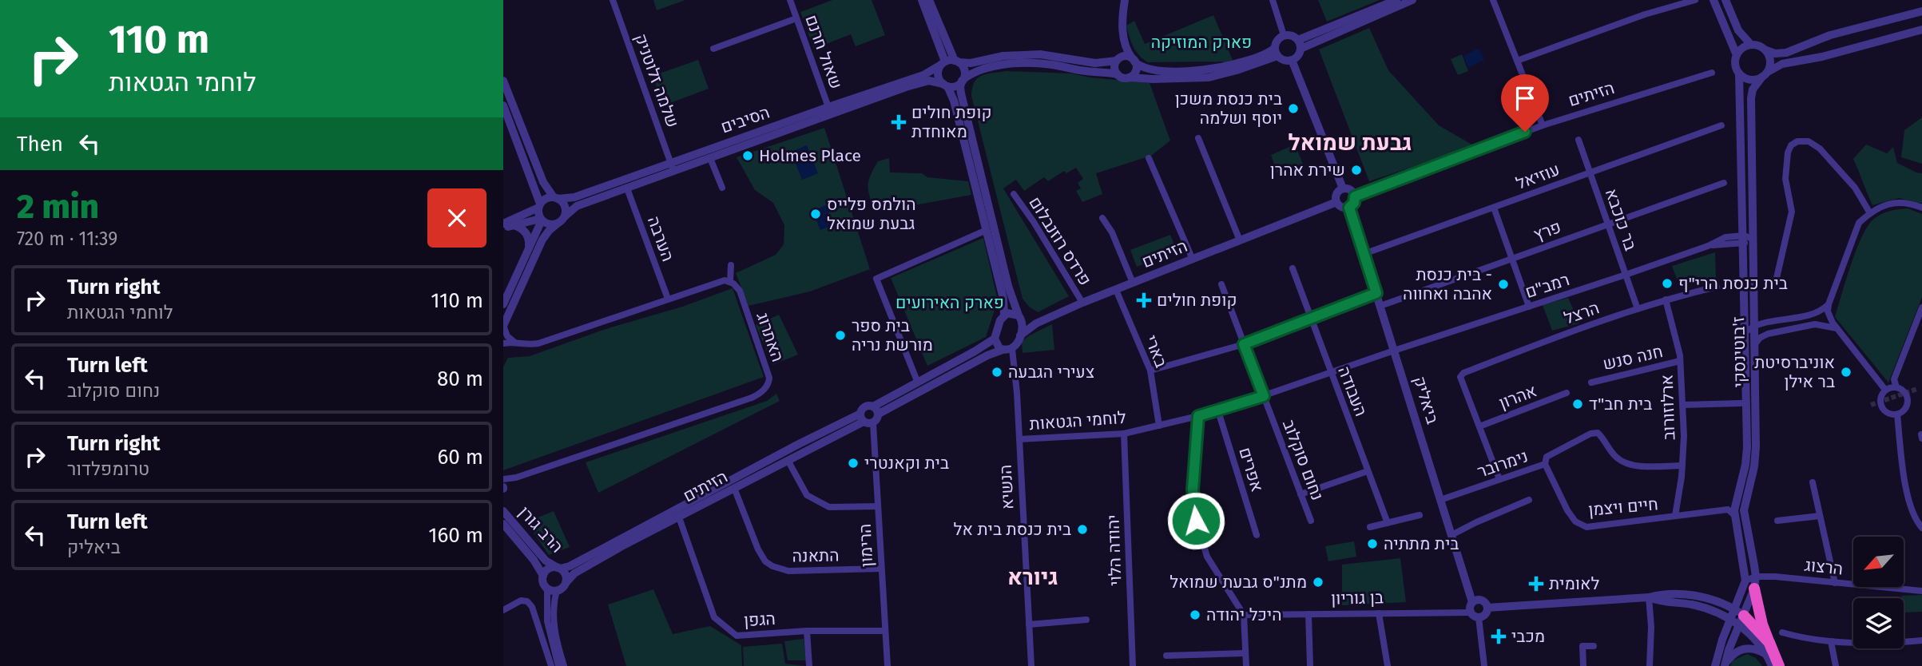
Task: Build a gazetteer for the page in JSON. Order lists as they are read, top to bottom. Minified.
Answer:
{"streets":{"street":["שאול חרנם","שלמה זלוטניק","הזיתים","הסיבים","עוזיאל","בר כוכבא","פרץ","הערבה","פרדס רוזנבלום","רמב\"ם","הרצל","האתרוג","בארי","ז'בוטינסקי","חנה סנש","העבודה","אהרון","ביאליק","ארלוזורוב","לוחמי הגטאות","נחום סוקלוב","נימרובר","אפרים","הנשיא","חיים ויצמן","הרב גורן","הרימון","יהודה הלוי","התאנה","הרצוג","בן גוריון","הגפן"]},"crossings":[["שאול חרנם","הסיבים"],["שלמה זלוטניק","הסיבים"],["הזיתים","פרדס רוזנבלום"],["הזיתים","בארי"],["הזיתים","ביאליק"],["הזיתים","הנשיא"],["הזיתים","הרב גורן"],["הזיתים","הרימון"],["הזיתים","התאנה"],["הזיתים","הגפן"],["הסיבים","הערבה"],["עוזיאל","בר כוכבא"],["עוזיאל","ביאליק"],["בר כוכבא","פרץ"],["בר כוכבא","רמב\"ם"],["בר כוכבא","הרצל"],["פרץ","ביאליק"],["רמב\"ם","ז'בוטינסקי"],["רמב\"ם","ביאליק"],["רמב\"ם","לוחמי הגטאות"],["הרצל","אהרון"],["הרצל","ארלוזורוב"],["בארי","לוחמי הגטאות"],["ז'בוטינסקי","חיים ויצמן"],["ז'בוטינסקי","הרצוג"],["חנה סנש","ארלוזורוב"],["העבודה","לוחמי הגטאות"],["ביאליק","לוחמי הגטאות"],["ביאליק","נימרובר"],["ביאליק","בן גוריון"],["ארלוזורוב","נימרובר"],["ארלוזורוב","חיים ויצמן"],["לוחמי הגטאות","נחום סוקלוב"],["לוחמי הגטאות","אפרים"],["לוחמי הגטאות","הנשיא"],["לוחמי הגטאות","יהודה הלוי"],["נימרובר","חיים ויצמן"],["הרימון","התאנה"],["הרימון","הגפן"]],"districts":["גבעת שמואל","גיורא"],"parks":["פארק המוזיקה","פארק האירועים"],"places":{"other":["בית כנסת משכן יוסף ושלמה","Holmes Place","שירת אהרן","הולמס פלייס גבעת שמואל","בית כנסת הרי\"ף","בית כנסת - אהבה ואחווה","בית ספר מורשת נריה","צעירי הגבעה","אוניברסיטת בר אילן","בית חב\"ד","בית וקאנטרי","בית כנסת בית אל","בית מתתיה","מתנ\"ס גבעת שמואל","היכל יהודה"],"health":["קופת חולים מאוחדת","קופת חולים","לאומית","מכבי"]},"north":"bottom left","page":{"turn":["110 m","לוחמי הגטאות"],"then":"Then","heading":["2 min","720 m · 11:39"],"list":[{"name":"Turn right","note":"לוחמי הגטאות","value":"110 m"},{"name":"Turn left","note":"נחום סוקלוב","value":"80 m"},{"name":"Turn right","note":"טרומפלדור","value":"60 m"},{"name":"Turn left","note":"ביאליק","value":"160 m"}]}}
